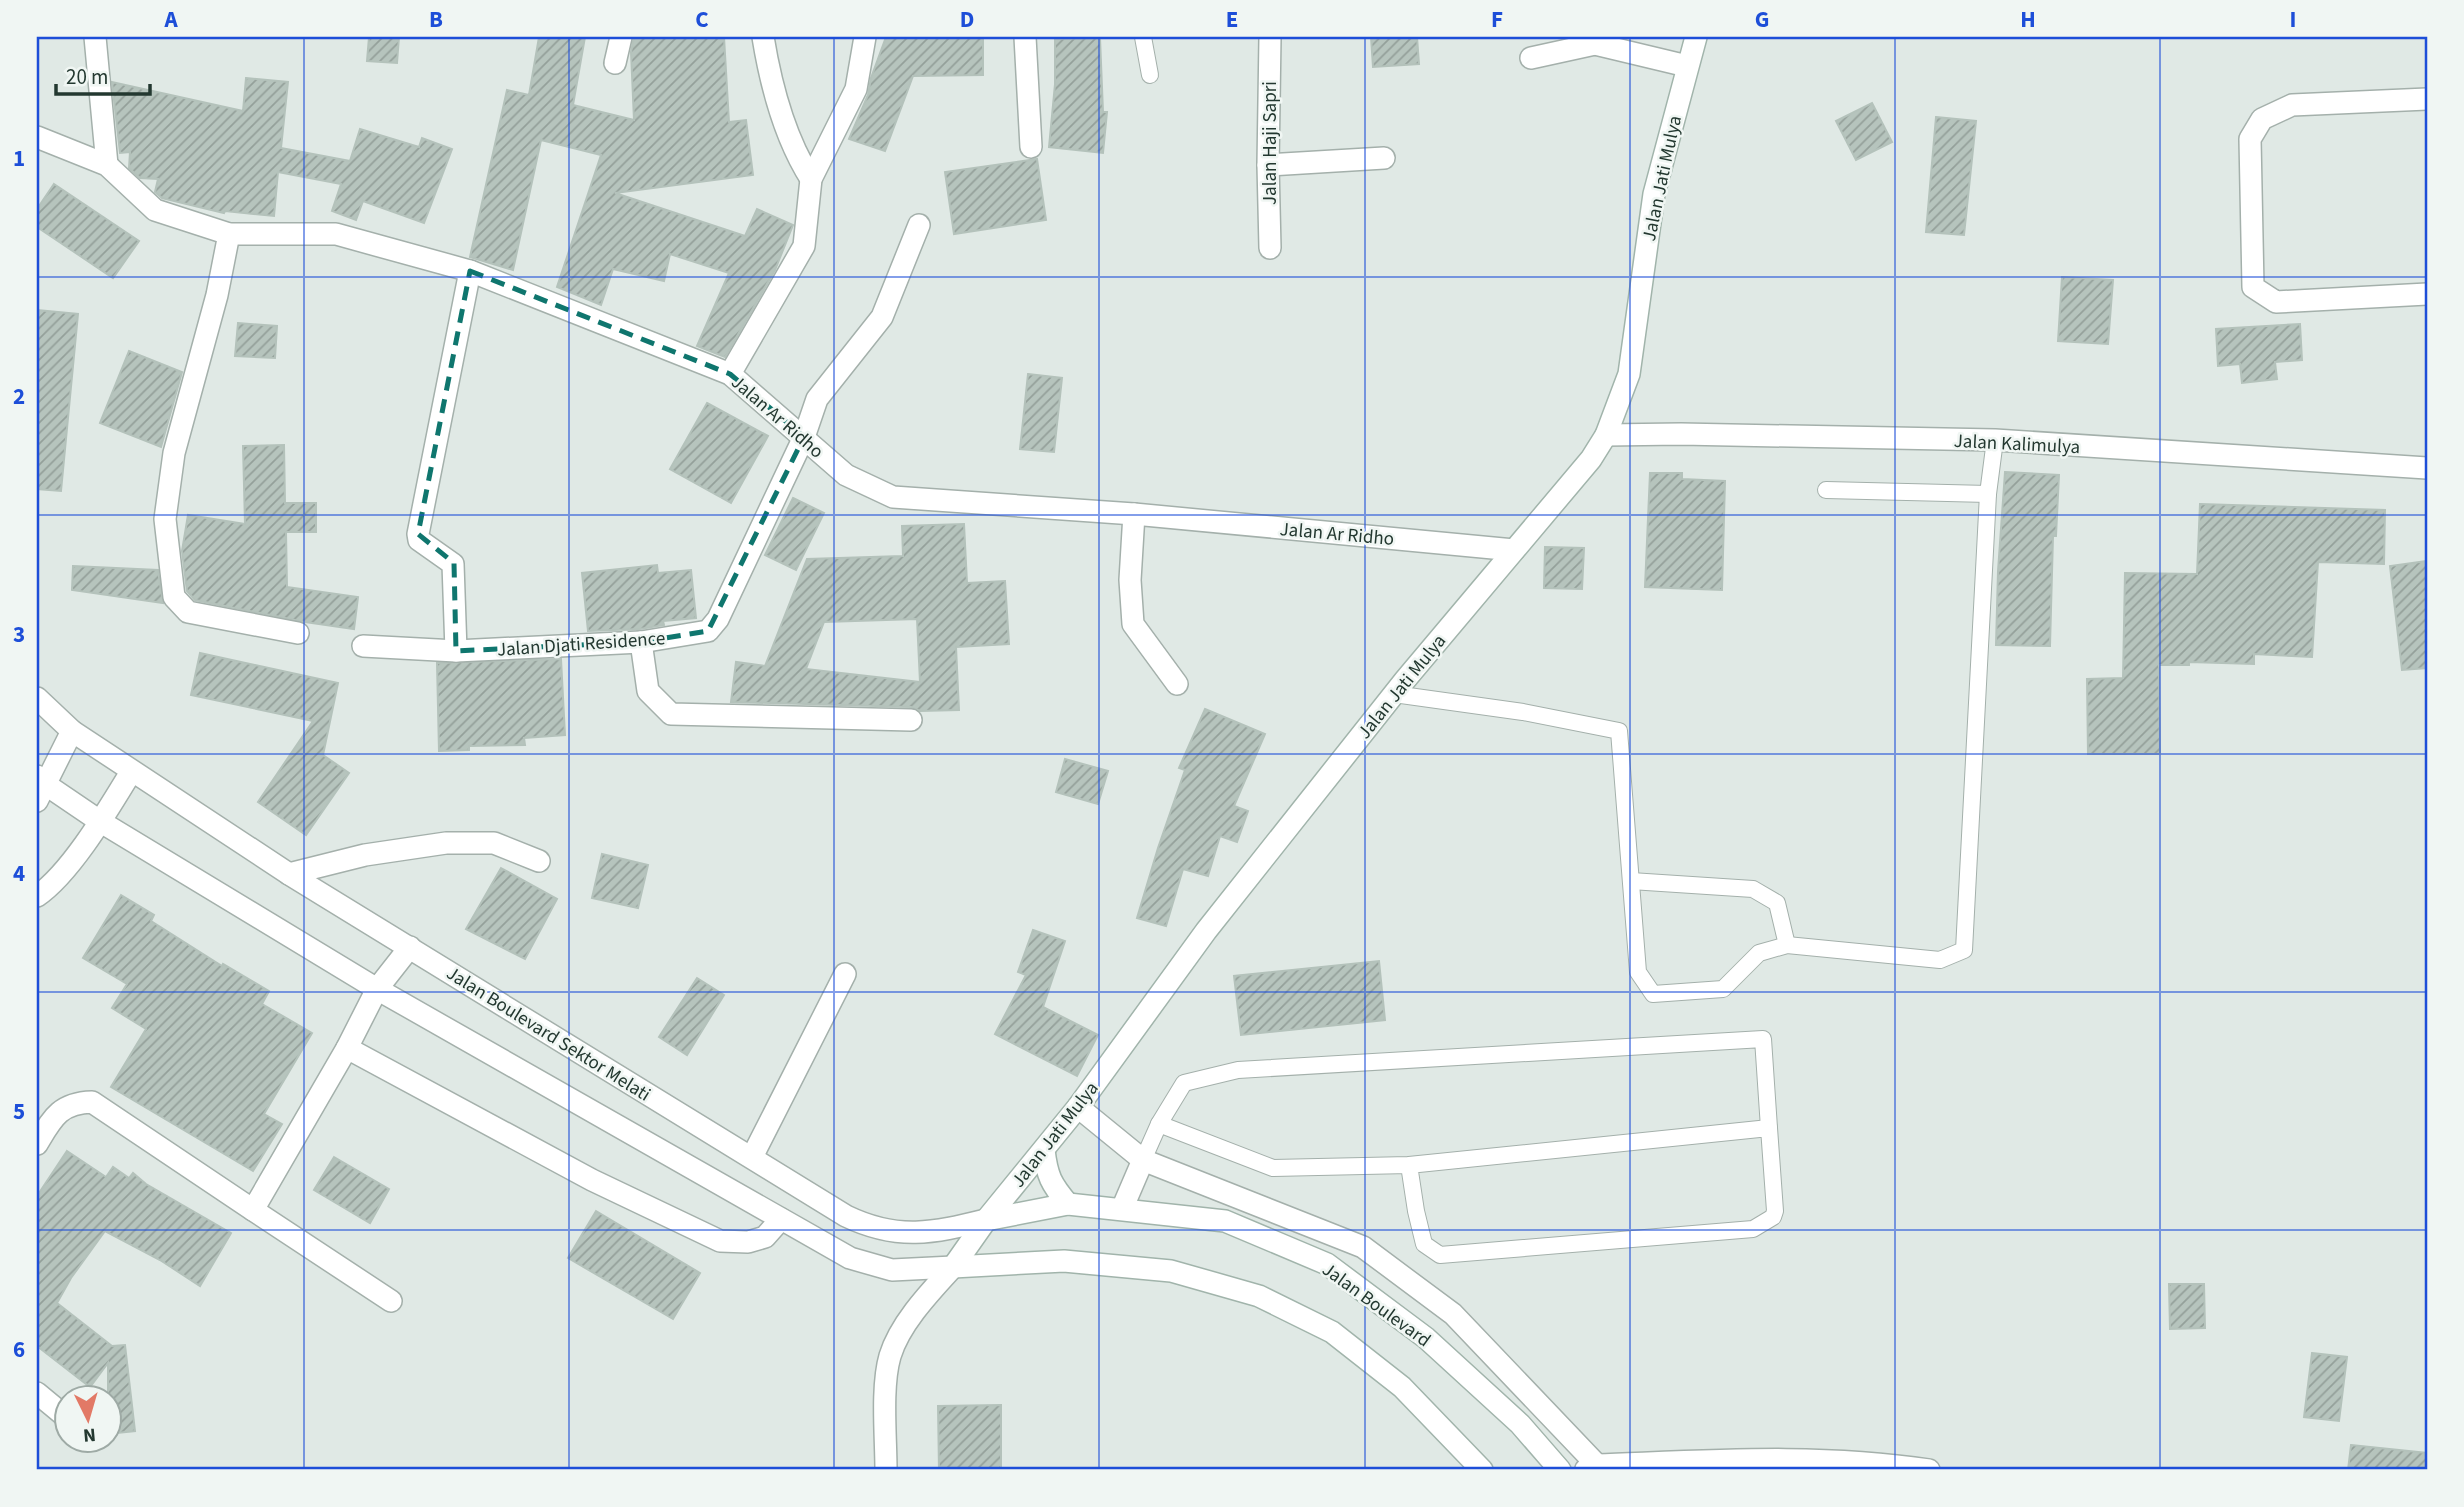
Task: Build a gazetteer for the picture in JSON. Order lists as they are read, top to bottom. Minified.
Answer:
{"streets":{"street":["Jalan Haji Sapri","Jalan Jati Mulya","Jalan Ar Ridho","Jalan Kalimulya","Jalan Djati Residence","Jalan Boulevard Sektor Melati","Jalan Boulevard"]},"crossings":[["Jalan Jati Mulya","Jalan Ar Ridho"],["Jalan Jati Mulya","Jalan Kalimulya"],["Jalan Jati Mulya","Jalan Boulevard Sektor Melati"],["Jalan Jati Mulya","Jalan Boulevard"],["Jalan Ar Ridho","Jalan Djati Residence"],["Jalan Boulevard Sektor Melati","Jalan Boulevard"]],"scale_bar":"20 m","north":"bottom","grid":{"columns":["A","B","C","D","E","F","G","H","I"],"rows":["1","2","3","4","5","6"]}}
